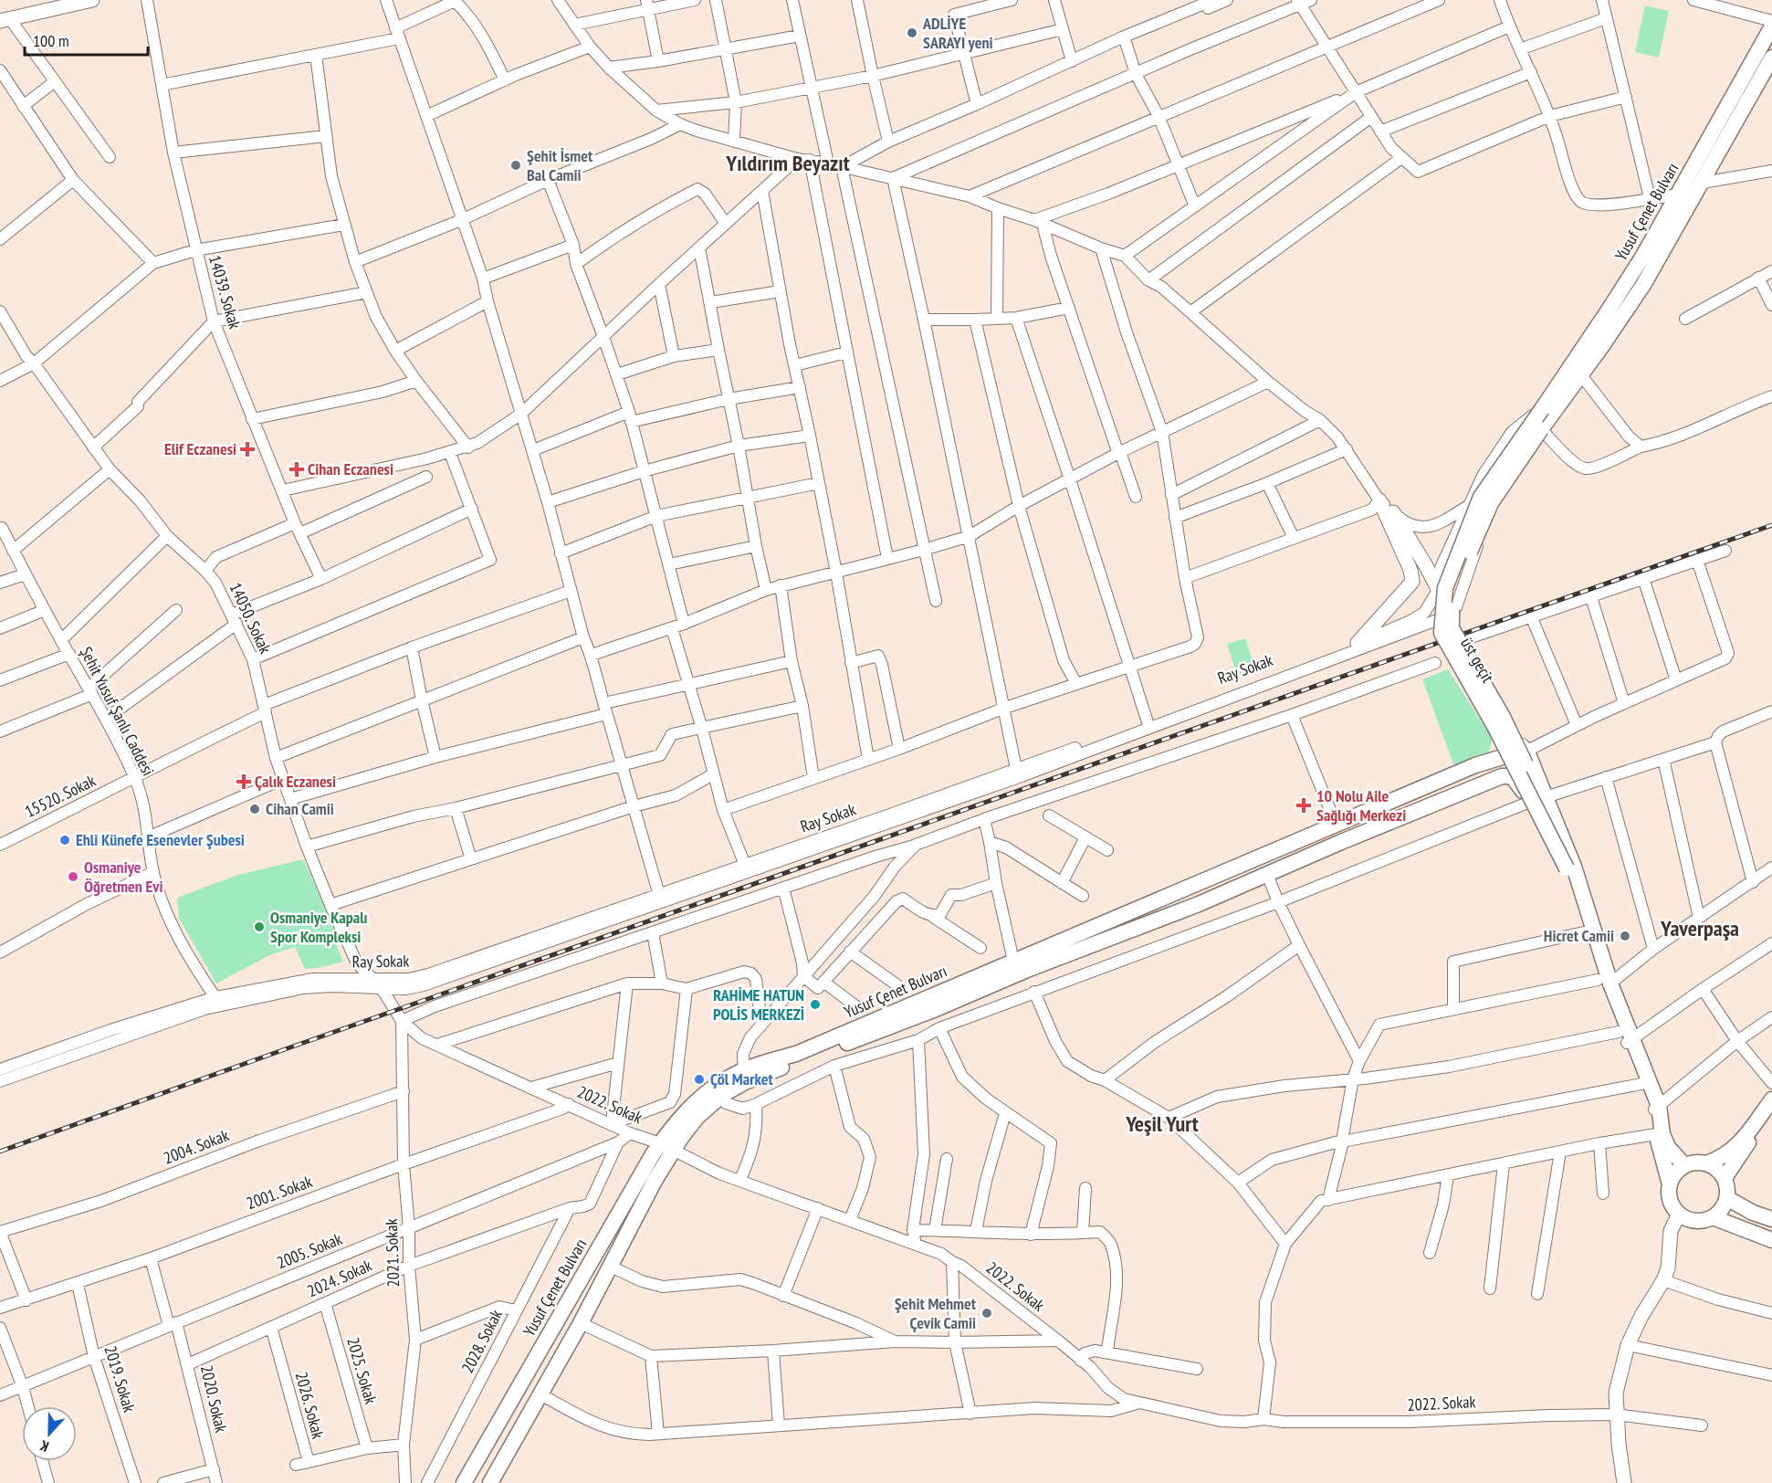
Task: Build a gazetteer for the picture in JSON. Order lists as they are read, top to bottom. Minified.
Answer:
{"streets":{"highway":["Yusuf Çenet Bulvarı","üst geçit"],"street":["14039. Sokak","14050. Sokak","Ray Sokak","Şehit Yusuf Şanlı Caddesi","15520. Sokak","2022. Sokak","2004. Sokak","2001. Sokak","2005. Sokak","2021. Sokak","2024. Sokak","2028. Sokak","2025. Sokak","2019. Sokak","2020. Sokak","2026. Sokak"]},"crossings":[["Yusuf Çenet Bulvarı","üst geçit"],["Yusuf Çenet Bulvarı","Ray Sokak"],["Yusuf Çenet Bulvarı","2022. Sokak"],["14050. Sokak","Ray Sokak"],["14050. Sokak","15520. Sokak"],["14050. Sokak","2022. Sokak"],["14050. Sokak","2021. Sokak"],["üst geçit","Ray Sokak"],["Şehit Yusuf Şanlı Caddesi","15520. Sokak"],["2022. Sokak","2001. Sokak"],["2022. Sokak","2005. Sokak"],["2022. Sokak","2021. Sokak"],["2004. Sokak","2021. Sokak"],["2001. Sokak","2021. Sokak"],["2001. Sokak","2019. Sokak"],["2001. Sokak","2020. Sokak"],["2005. Sokak","2021. Sokak"],["2005. Sokak","2024. Sokak"],["2005. Sokak","2019. Sokak"],["2005. Sokak","2020. Sokak"],["2021. Sokak","2024. Sokak"],["2021. Sokak","2028. Sokak"],["2021. Sokak","2026. Sokak"],["2024. Sokak","2025. Sokak"],["2024. Sokak","2020. Sokak"],["2024. Sokak","2026. Sokak"],["2025. Sokak","2026. Sokak"]],"districts":["Yıldırım Beyazıt","Yaverpaşa","Yeşil Yurt"],"places":{"other":["ADLİYE SARAYI yeni","Şehit İsmet Bal Camii","Cihan Camii","Ehli Künefe Esenevler Şubesi","Osmaniye Öğretmen Evi","Osmaniye Kapalı Spor Kompleksi","Hicret Camii","RAHİME HATUN POLİS MERKEZİ","Çöl Market","Şehit Mehmet Çevik Camii"],"health":["Elif Eczanesi","Cihan Eczanesi","Çalık Eczanesi","10 Nolu Aile Sağlığı Merkezi"]},"scale_bar":"100 m","north":"bottom"}
